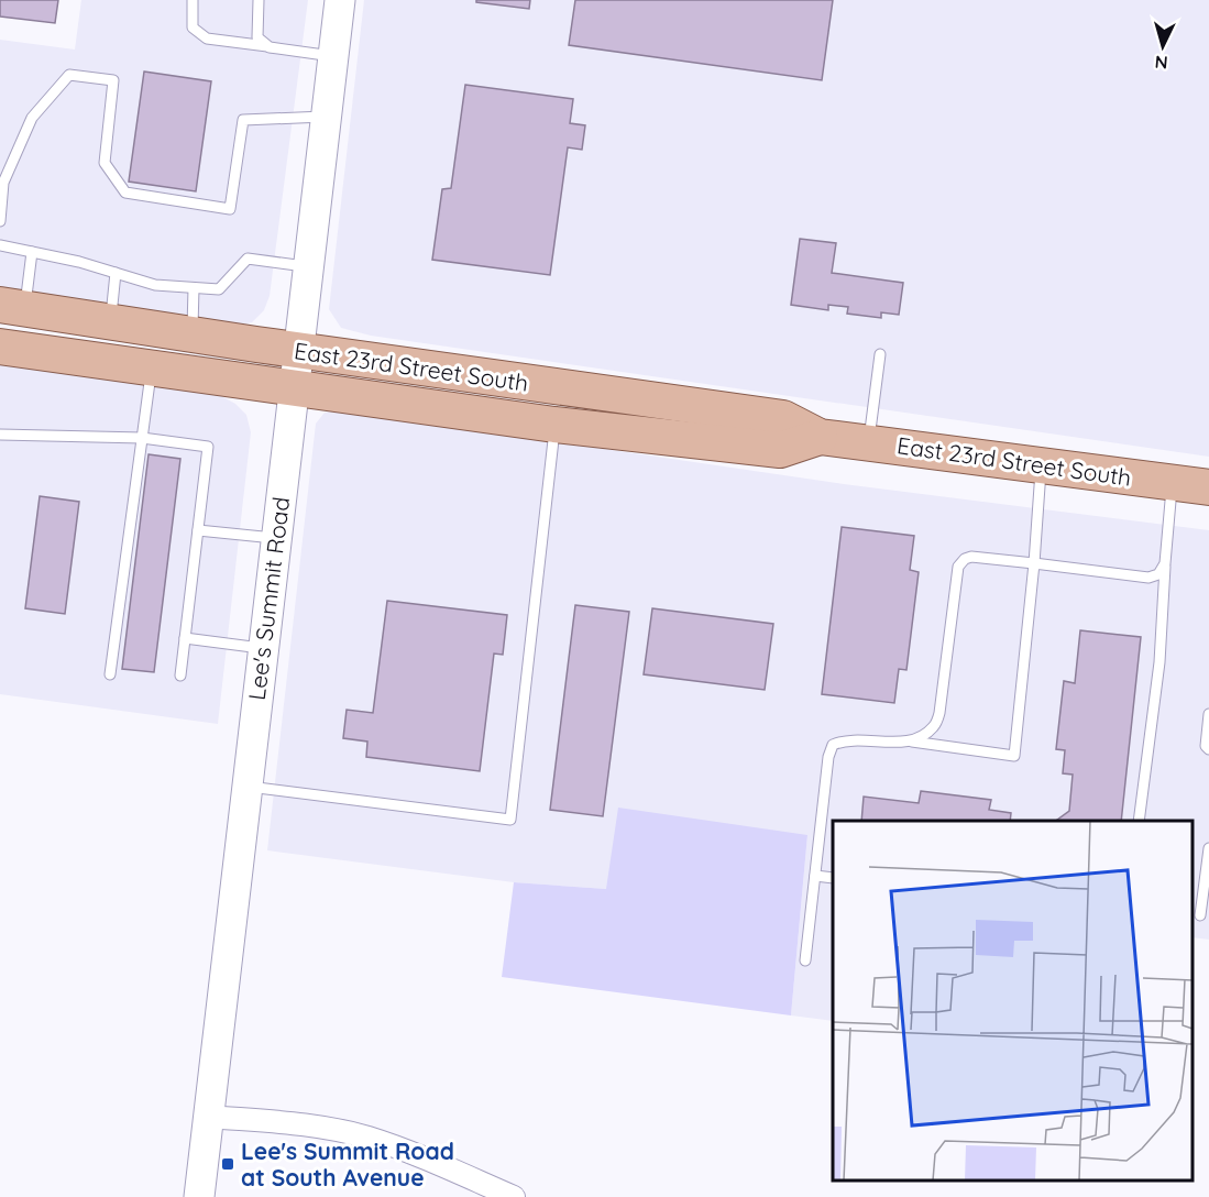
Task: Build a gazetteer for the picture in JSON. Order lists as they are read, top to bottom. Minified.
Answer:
{"streets":{"main road":["East 23rd Street South","Lee's Summit Road"]},"crossings":[["East 23rd Street South","Lee's Summit Road"]],"places":{"transit":["Lee's Summit Road at South Avenue"]},"north":"bottom"}
